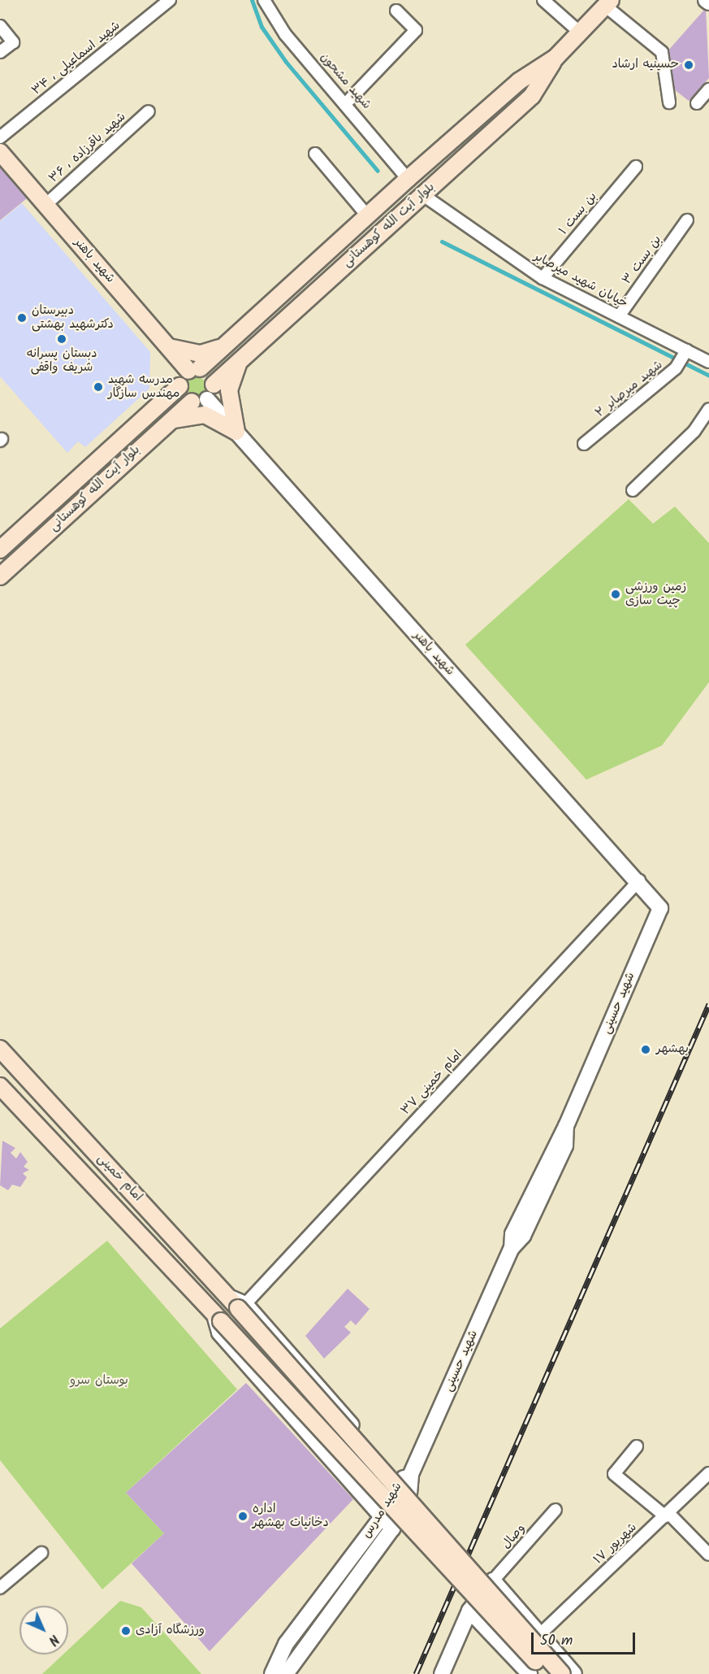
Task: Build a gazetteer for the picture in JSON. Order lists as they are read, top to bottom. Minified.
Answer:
{"streets":{"main road":["بلوار آیت الله کوهستانی","شهید باهنر","امام خمینی"],"street":["شهید اسماعیلی ، ۳۴","شهید مشحون","شهید باقرزاده ، ۳۶","بن بست ۱","بن بست ۳","خیابان شهید میرصابر","شهید میرصابر ۲","شهید حسینی","امام خمینی ۳۷","شهید مدرس","وصال","۱۷ شهریور"]},"crossings":[["شهید مشحون","بلوار آیت الله کوهستانی"],["شهید باقرزاده ، ۳۶","شهید باهنر"],["بن بست ۱","خیابان شهید میرصابر"],["بلوار آیت الله کوهستانی","شهید باهنر"],["بلوار آیت الله کوهستانی","خیابان شهید میرصابر"],["بن بست ۳","خیابان شهید میرصابر"],["شهید باهنر","شهید حسینی"],["شهید باهنر","امام خمینی ۳۷"],["خیابان شهید میرصابر","شهید میرصابر ۲"],["شهید حسینی","شهید مدرس"],["امام خمینی ۳۷","امام خمینی"]],"parks":["بوستان سرو"],"places":["حسینیه ارشاد","دبیرستان دکترشهید بهشتی","دبستان پسرانه شریف واقفی","مدرسه شهید مهندس سازگار","زمین ورزشی چیت سازی","بهشهر","اداره دخانیات بهشهر","ورزشگاه آزادی"],"scale_bar":"50 m","north":"bottom right"}
